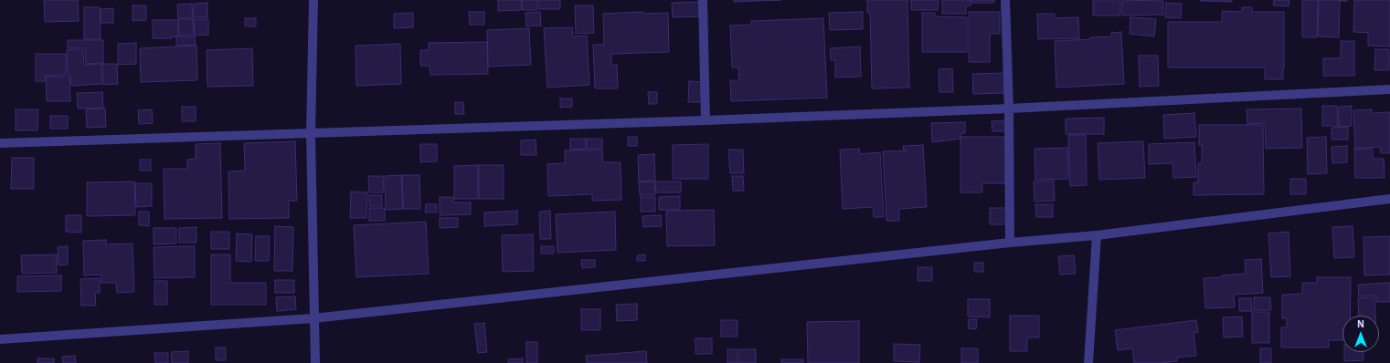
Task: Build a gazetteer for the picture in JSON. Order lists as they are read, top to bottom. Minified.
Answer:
{"north":"top"}
